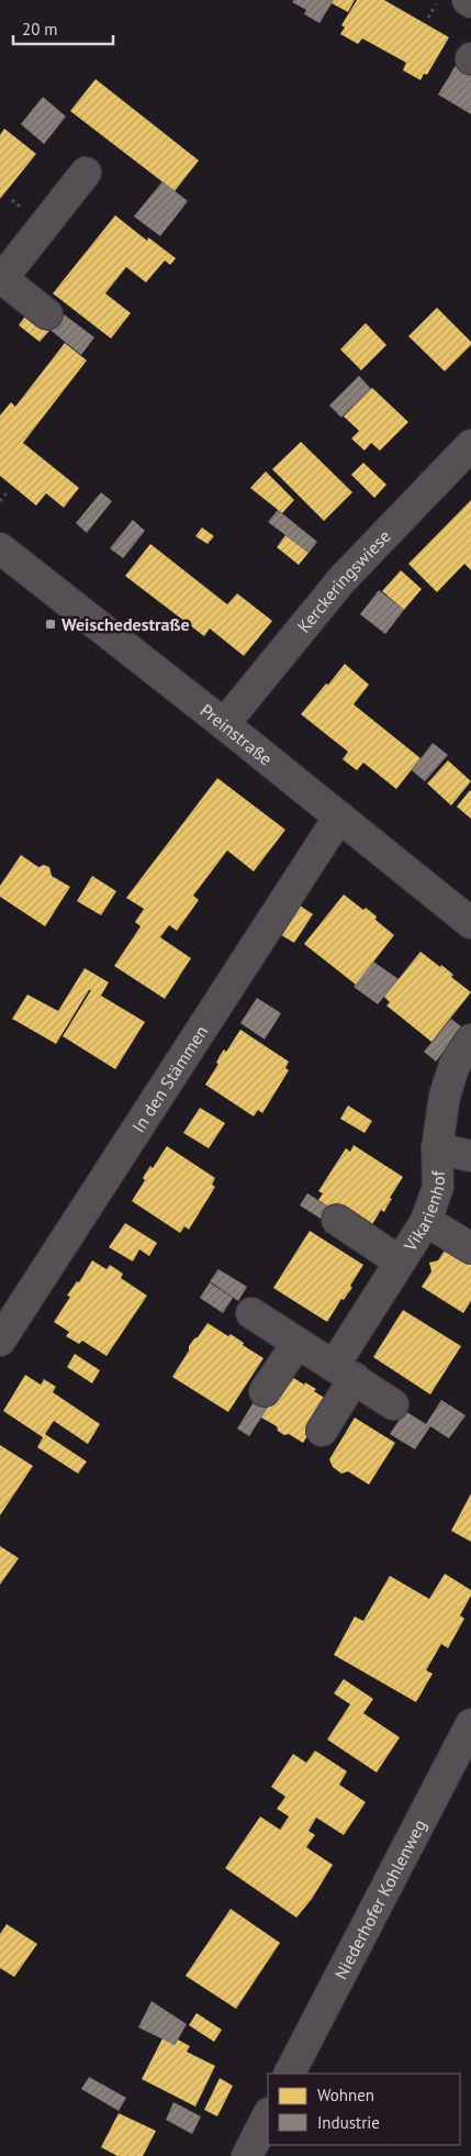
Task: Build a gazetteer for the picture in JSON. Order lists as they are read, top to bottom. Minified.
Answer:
{"streets":{"street":["Kerckeringswiese","Preinstraße","In den Stämmen","Vikarienhof","Niederhofer Kohlenweg"]},"crossings":[["Kerckeringswiese","Preinstraße"],["Preinstraße","In den Stämmen"]],"places":{"transit":["Weischedestraße"]},"legend":["Wohnen","Industrie"],"scale_bar":"20 m"}
